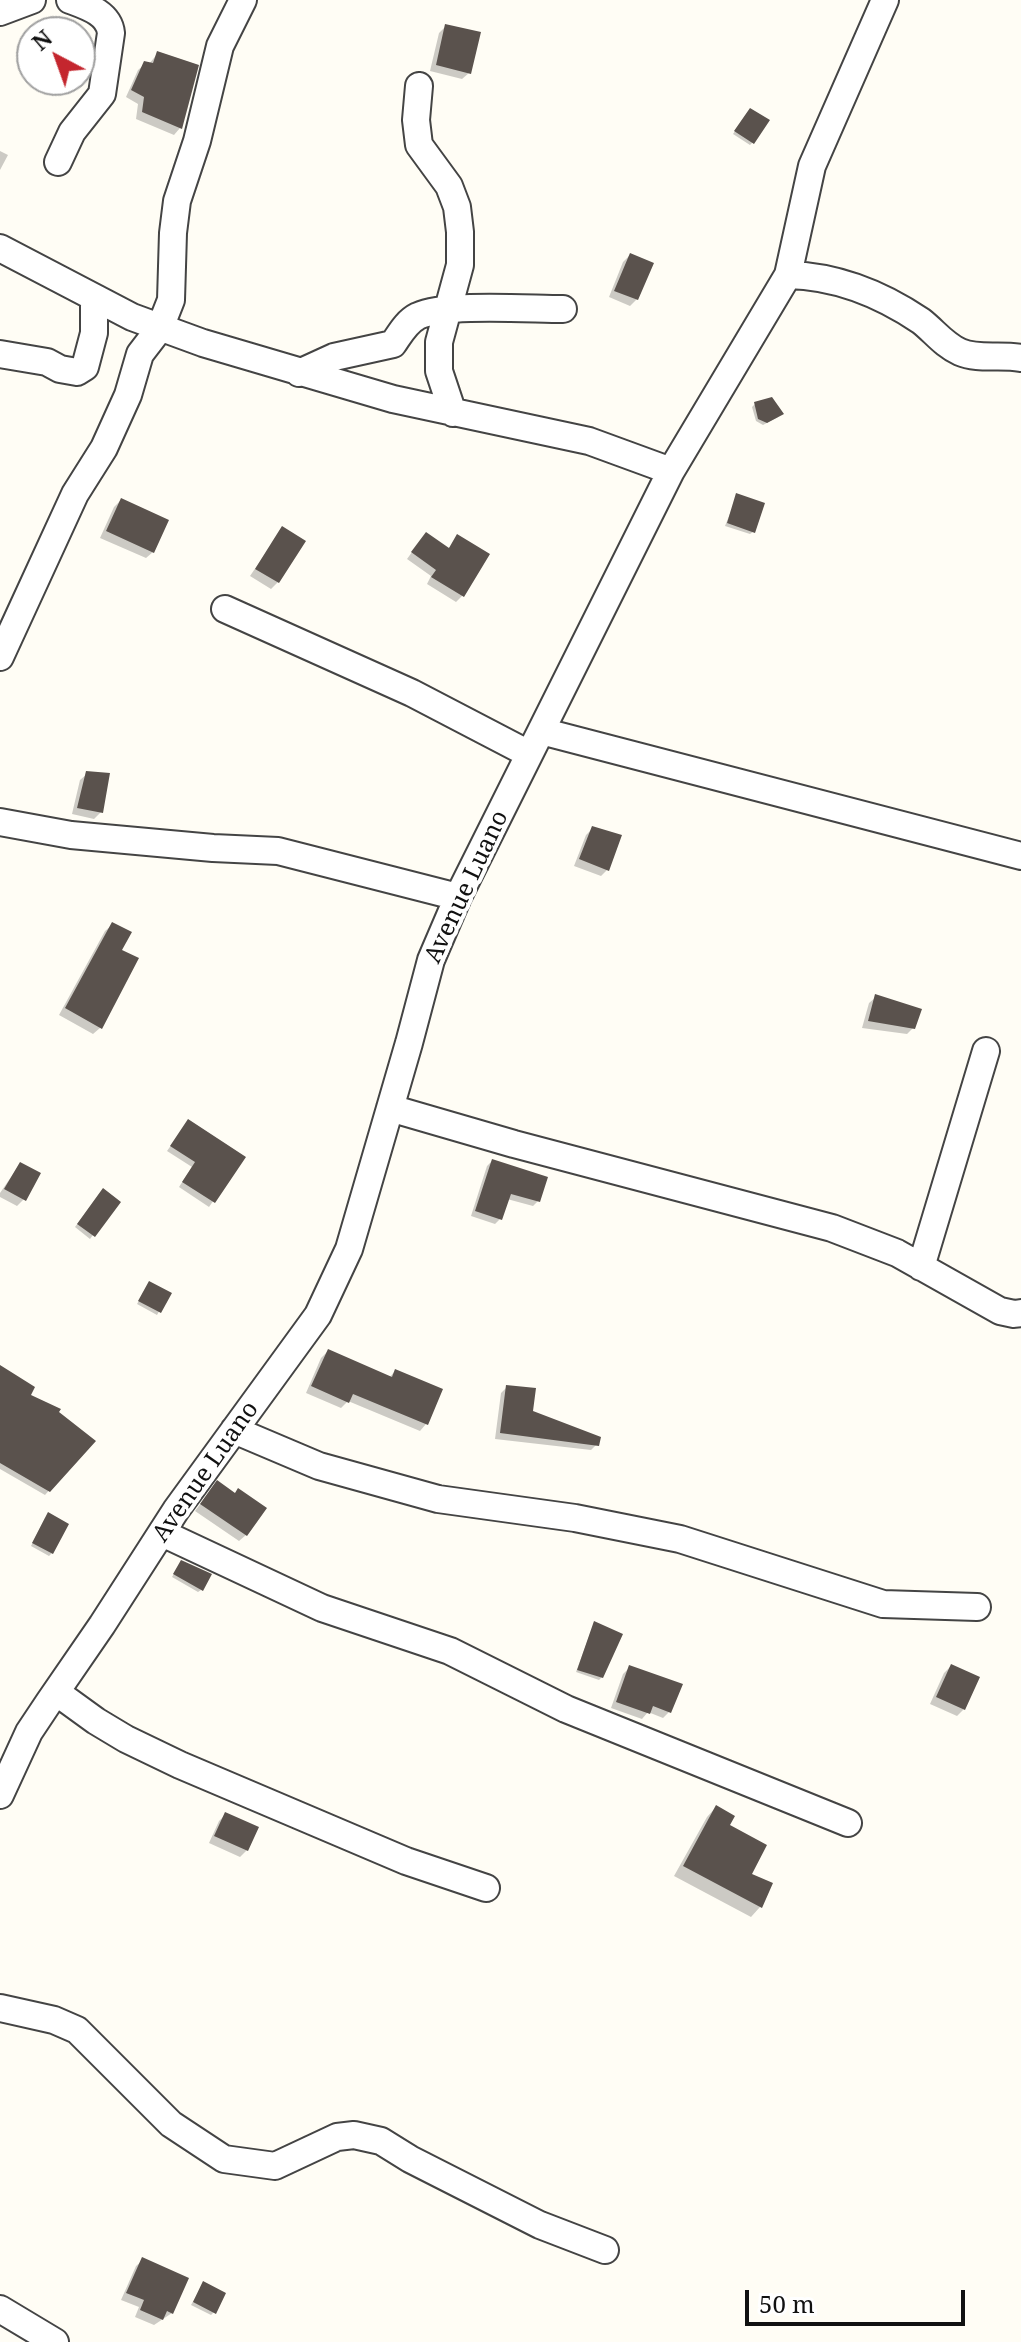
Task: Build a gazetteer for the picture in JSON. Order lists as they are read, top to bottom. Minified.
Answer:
{"streets":{"street":["Avenue Luano"]},"scale_bar":"50 m","north":"top left"}
